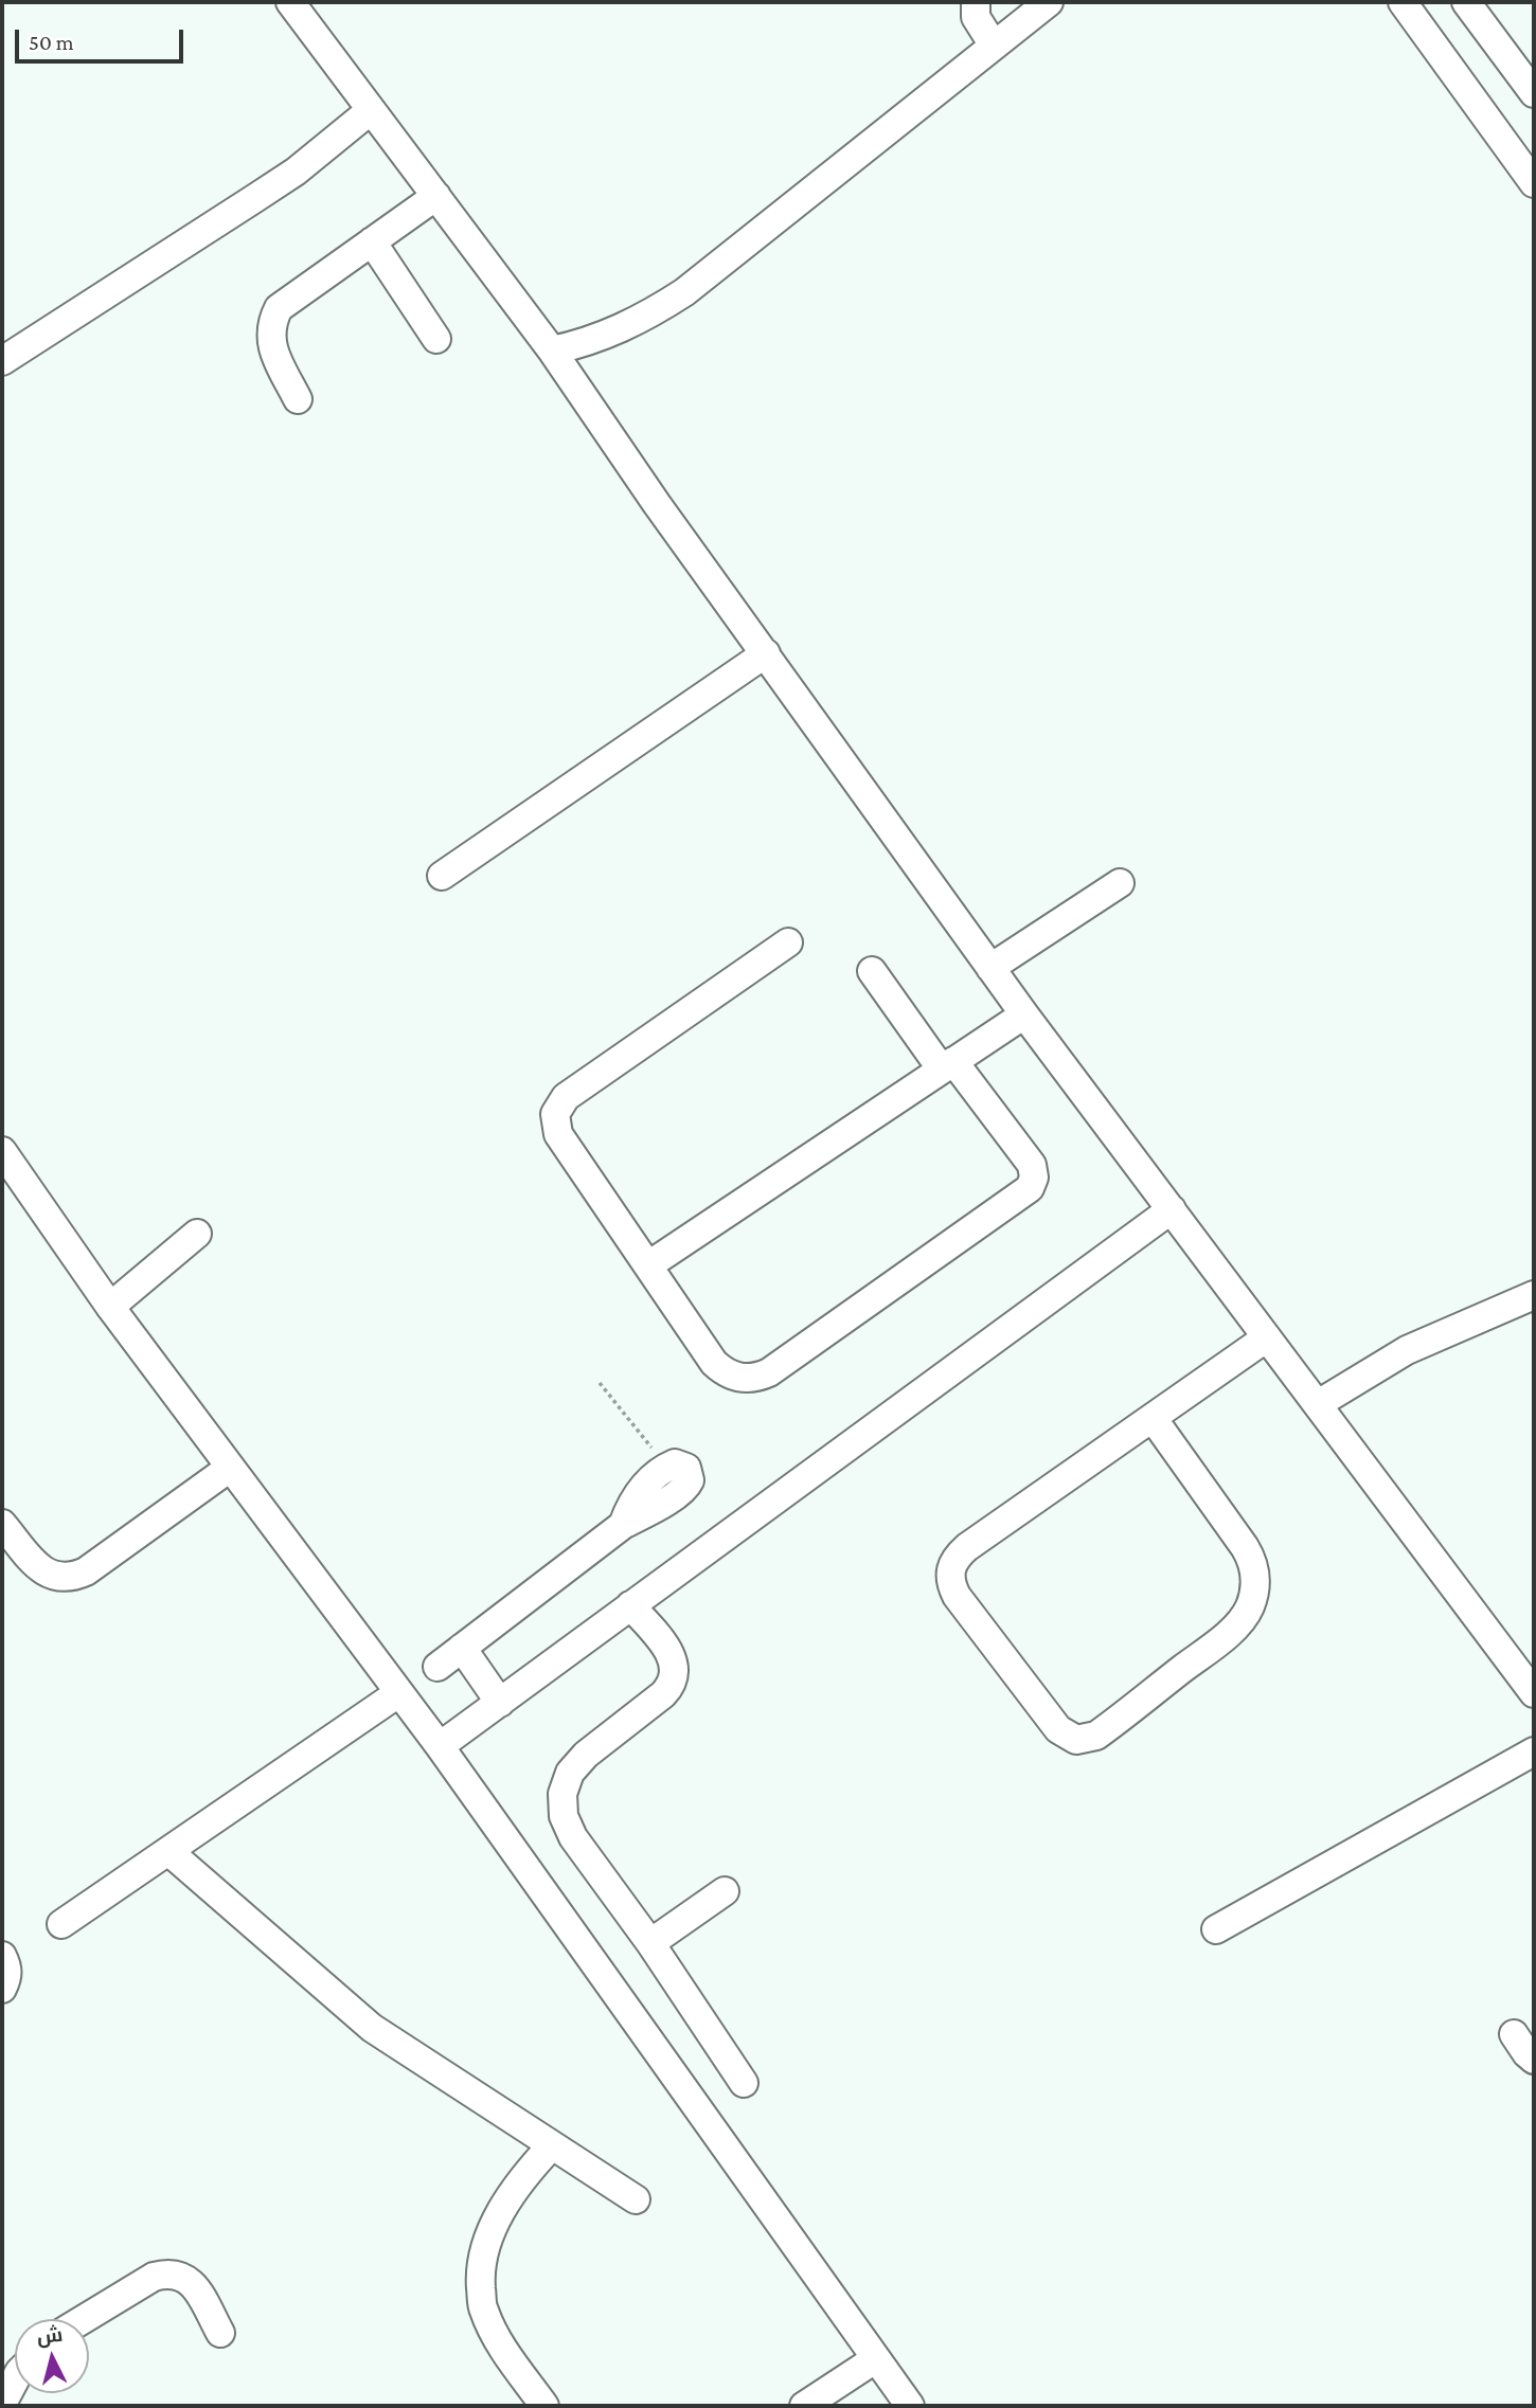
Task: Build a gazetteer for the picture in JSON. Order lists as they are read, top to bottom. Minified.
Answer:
{"scale_bar":"50 m","north":"top"}
